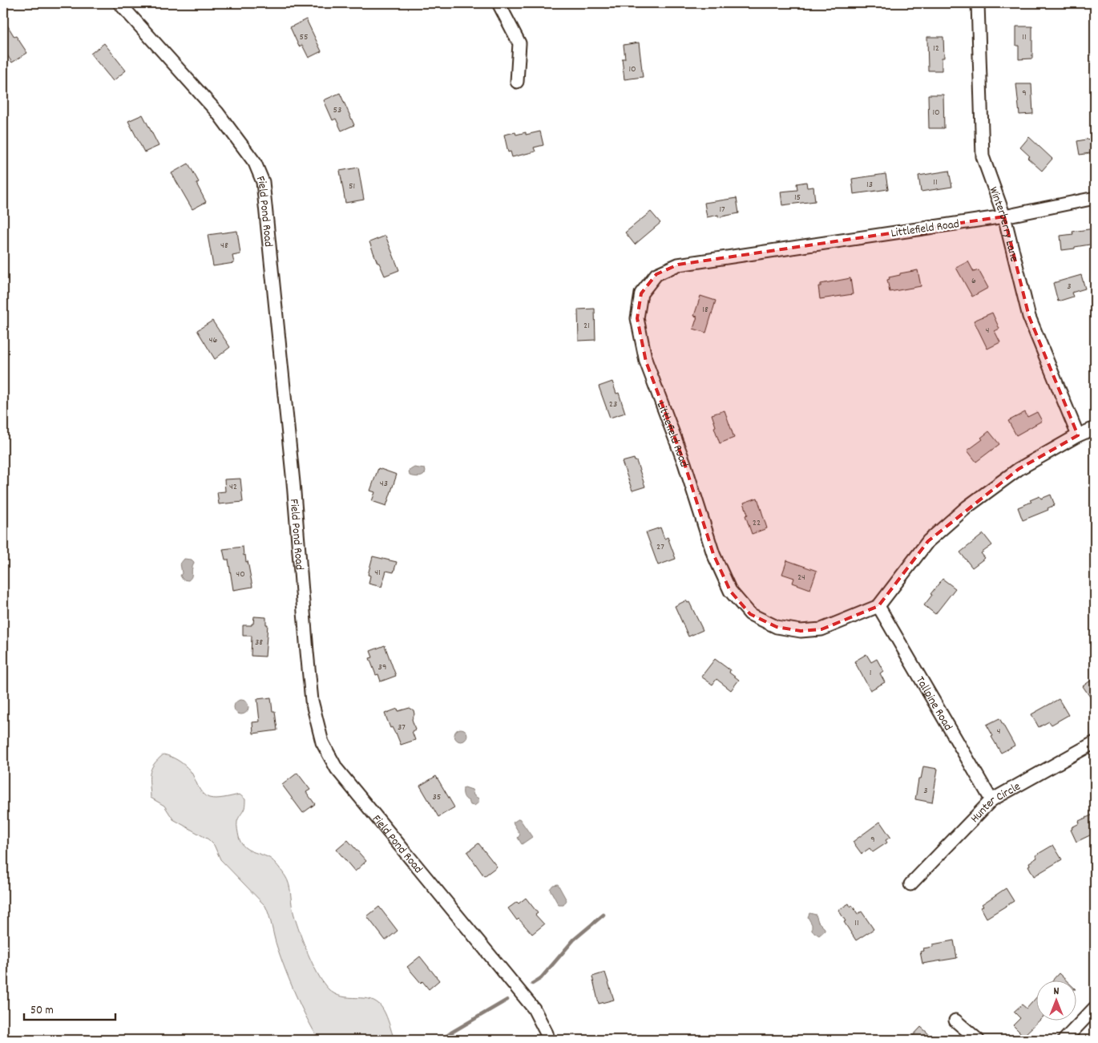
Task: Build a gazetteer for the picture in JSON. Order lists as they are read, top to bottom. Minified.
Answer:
{"streets":{"street":["Field Pond Road","Winterberry Lane","Littlefield Road","Tallpine Road","Hunter Circle"]},"crossings":[["Winterberry Lane","Littlefield Road"],["Littlefield Road","Tallpine Road"],["Tallpine Road","Hunter Circle"]],"house_numbers":["55","11","12","10","9","53","10","11","13","51","15","17","48","6","3","18","21","4","46","23","43","42","22","27","41","40","24","38","39","1","37","4","3","35","9","11"],"scale_bar":"50 m","north":"top"}
